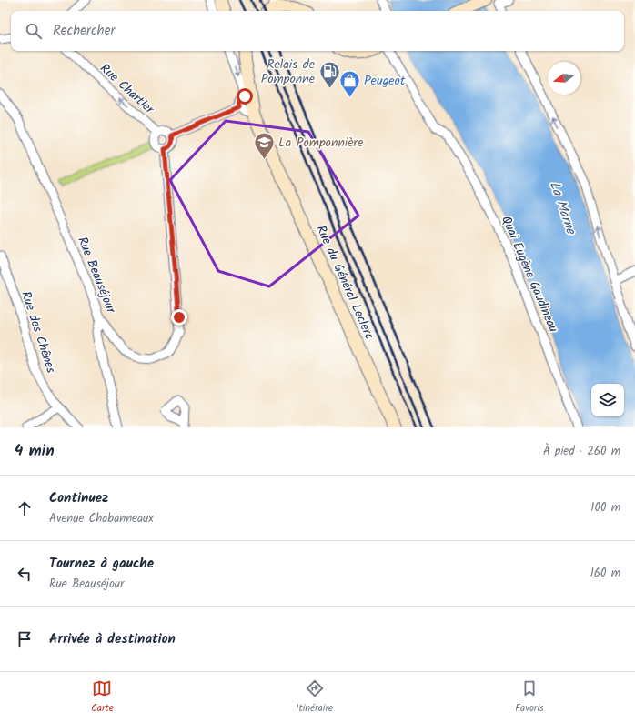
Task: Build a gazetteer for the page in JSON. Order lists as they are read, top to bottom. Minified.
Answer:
{"streets":{"main road":["Rue du Général Leclerc"],"street":["Rue Chartier","Quai Eugène Gaudineau","Rue Beauséjour","Rue des Chênes"]},"crossings":[["Rue Chartier","Rue Beauséjour"]],"one_way":["Rue Chartier"],"water":["La Marne"],"places":{"fuel station":["Relais de Pomponne"],"shop":["Peugeot"],"school or university":["La Pomponnière"]},"north":"left","page":{"search":"Rechercher","heading":["4 min","À pied · 260 m"],"list":[["Continuez","Avenue Chabanneaux","100 m"],["Tournez à gauche","Rue Beauséjour","160 m"],"Arrivée à destination"],"nav":["Carte","Itinéraire","Favoris"]}}
